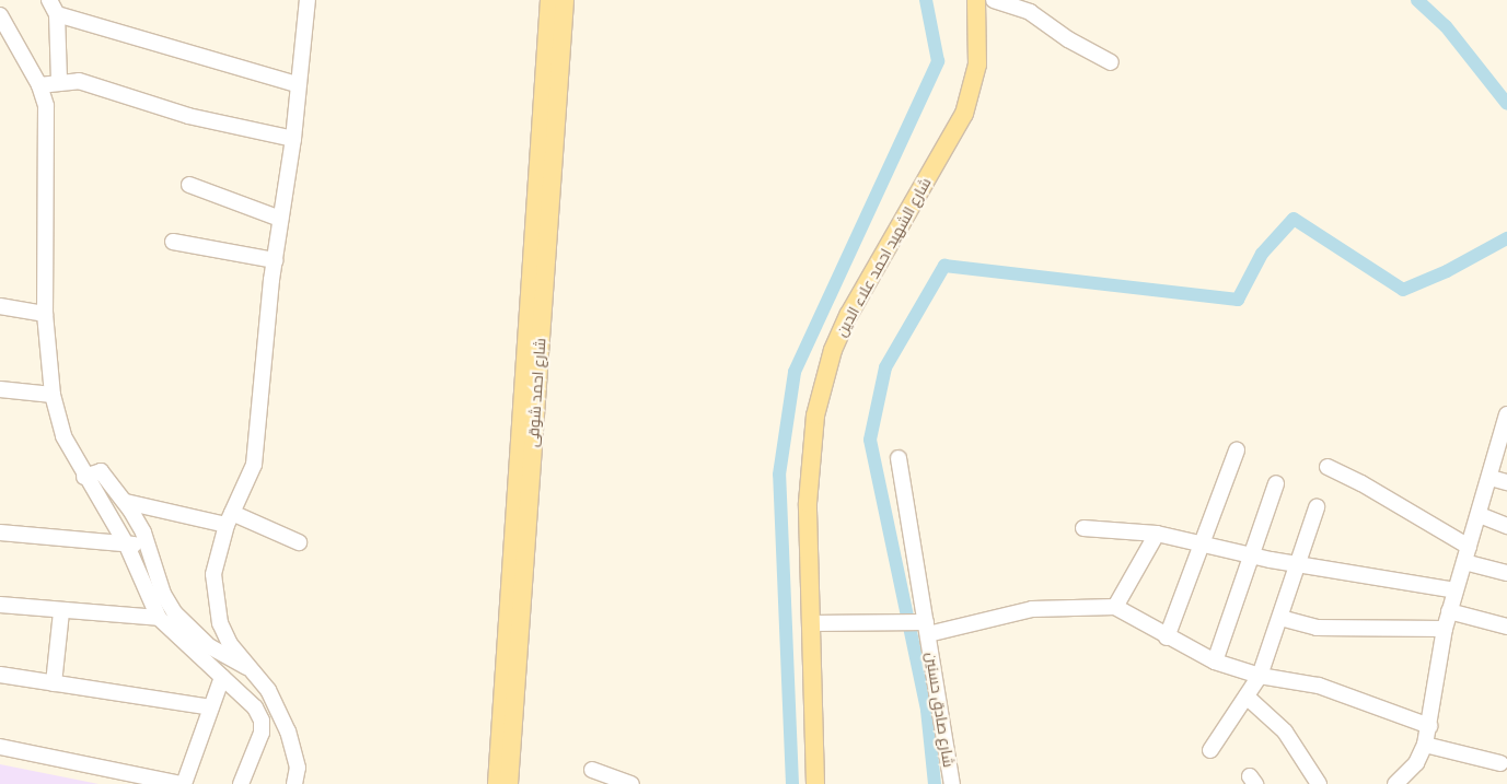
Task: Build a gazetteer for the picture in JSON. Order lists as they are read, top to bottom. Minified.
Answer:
{"streets":{"main road":["شارع الشهيد احمد علاء الدين","شارع احمد شوقى"],"street":["شارع صادق حسنين"]}}
